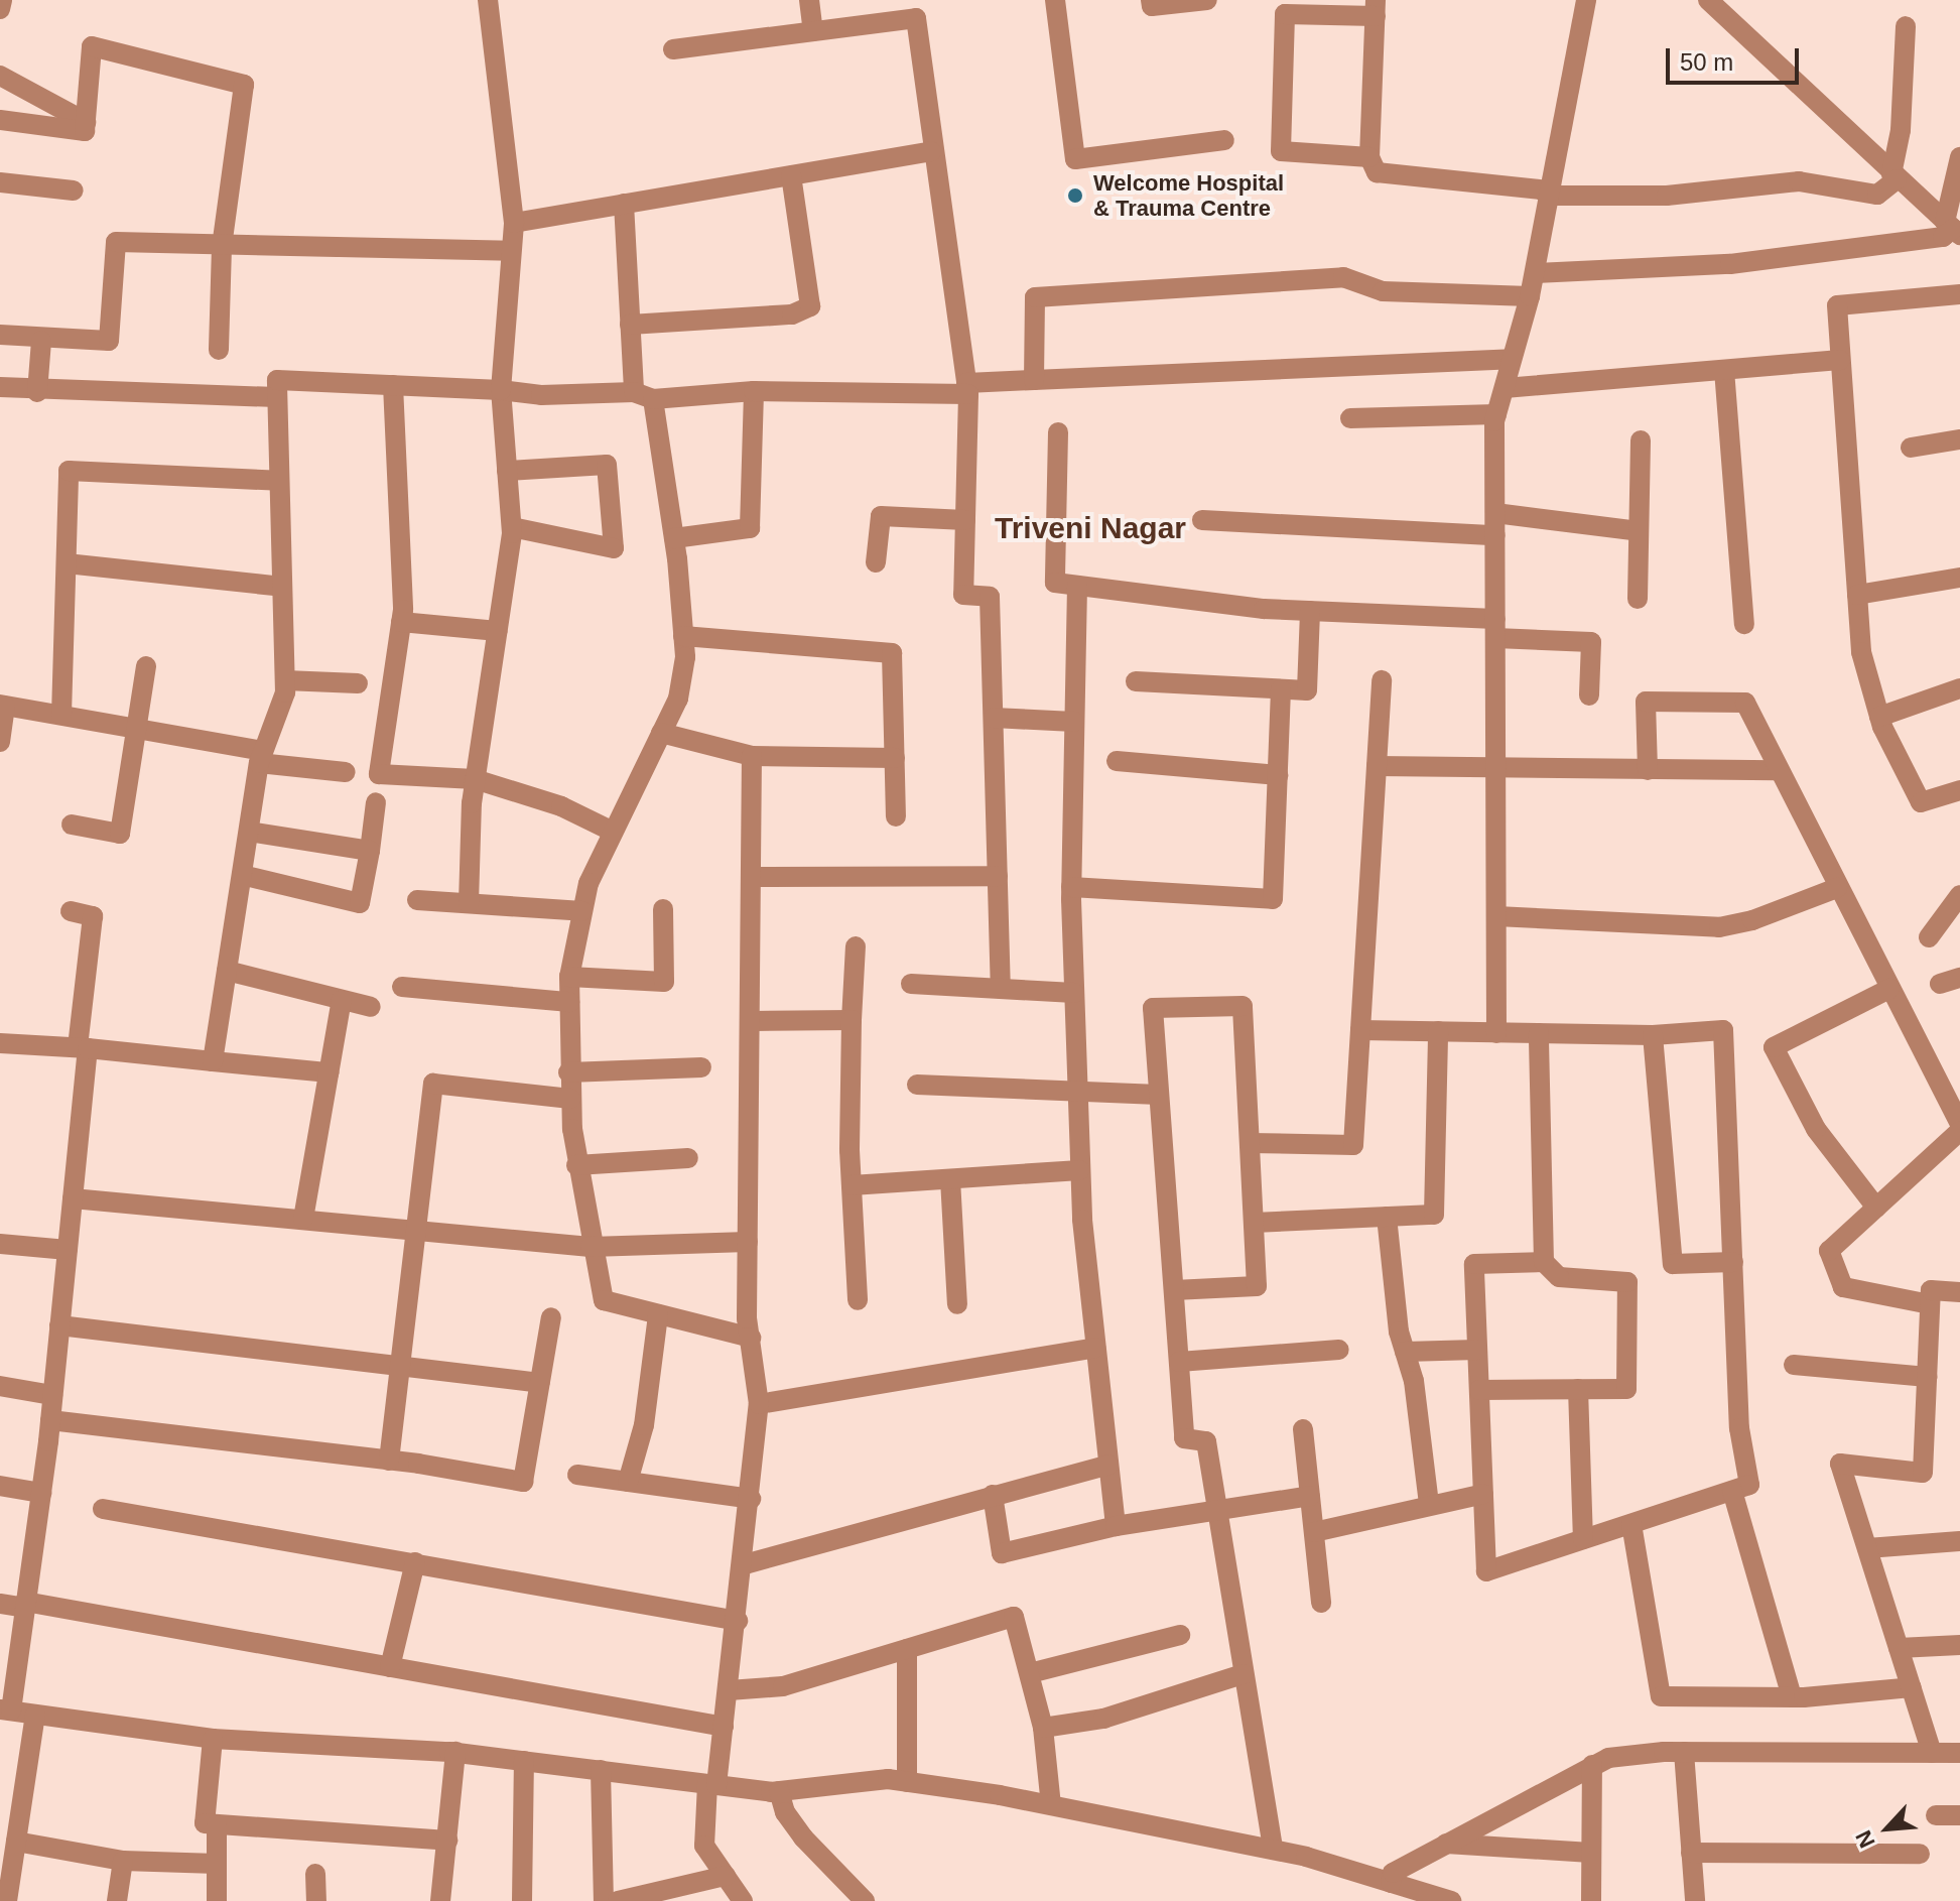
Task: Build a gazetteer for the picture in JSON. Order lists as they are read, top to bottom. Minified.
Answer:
{"districts":["Triveni Nagar"],"places":["Welcome Hospital & Trauma Centre"],"scale_bar":"50 m","north":"bottom left"}
